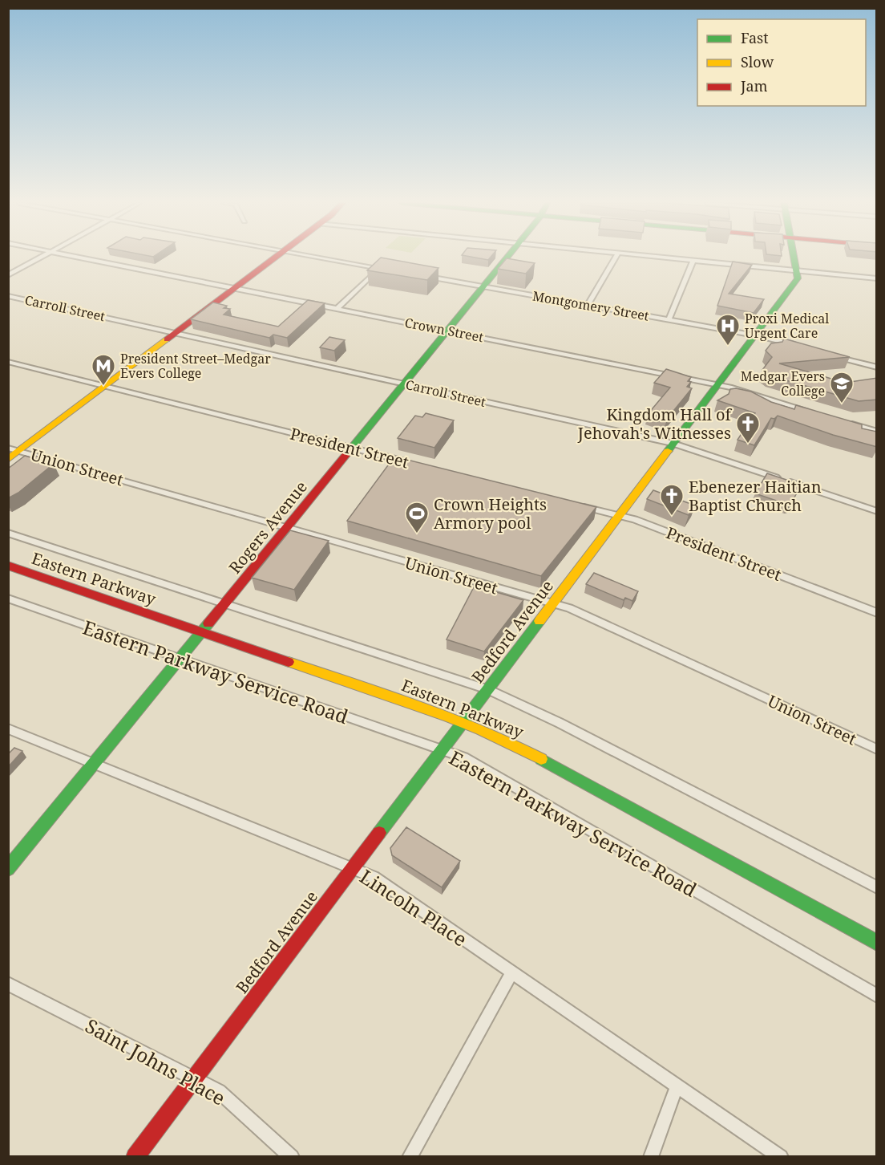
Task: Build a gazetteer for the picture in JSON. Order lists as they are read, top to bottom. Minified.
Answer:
{"streets":{"main road":["Rogers Avenue","Eastern Parkway","Bedford Avenue"],"street":["Montgomery Street","Carroll Street","Crown Street","President Street","Union Street","Eastern Parkway Service Road","Lincoln Place","Saint Johns Place"]},"crossings":[["Montgomery Street","Rogers Avenue"],["Montgomery Street","Bedford Avenue"],["Carroll Street","Rogers Avenue"],["Carroll Street","Bedford Avenue"],["Crown Street","Rogers Avenue"],["Crown Street","Bedford Avenue"],["President Street","Rogers Avenue"],["President Street","Bedford Avenue"],["Union Street","Rogers Avenue"],["Union Street","Bedford Avenue"],["Rogers Avenue","Eastern Parkway"],["Rogers Avenue","Eastern Parkway Service Road"],["Rogers Avenue","Lincoln Place"],["Eastern Parkway","Bedford Avenue"],["Bedford Avenue","Eastern Parkway Service Road"],["Bedford Avenue","Lincoln Place"],["Bedford Avenue","Saint Johns Place"]],"places":{"hospital":["Proxi Medical Urgent Care"],"metro station":["President Street–Medgar Evers College"],"school or university":["Medgar Evers College"],"church":["Kingdom Hall of Jehovah's Witnesses","Ebenezer Haitian Baptist Church"],"sports":["Crown Heights Armory pool"]},"legend":["Fast","Slow","Jam"]}
